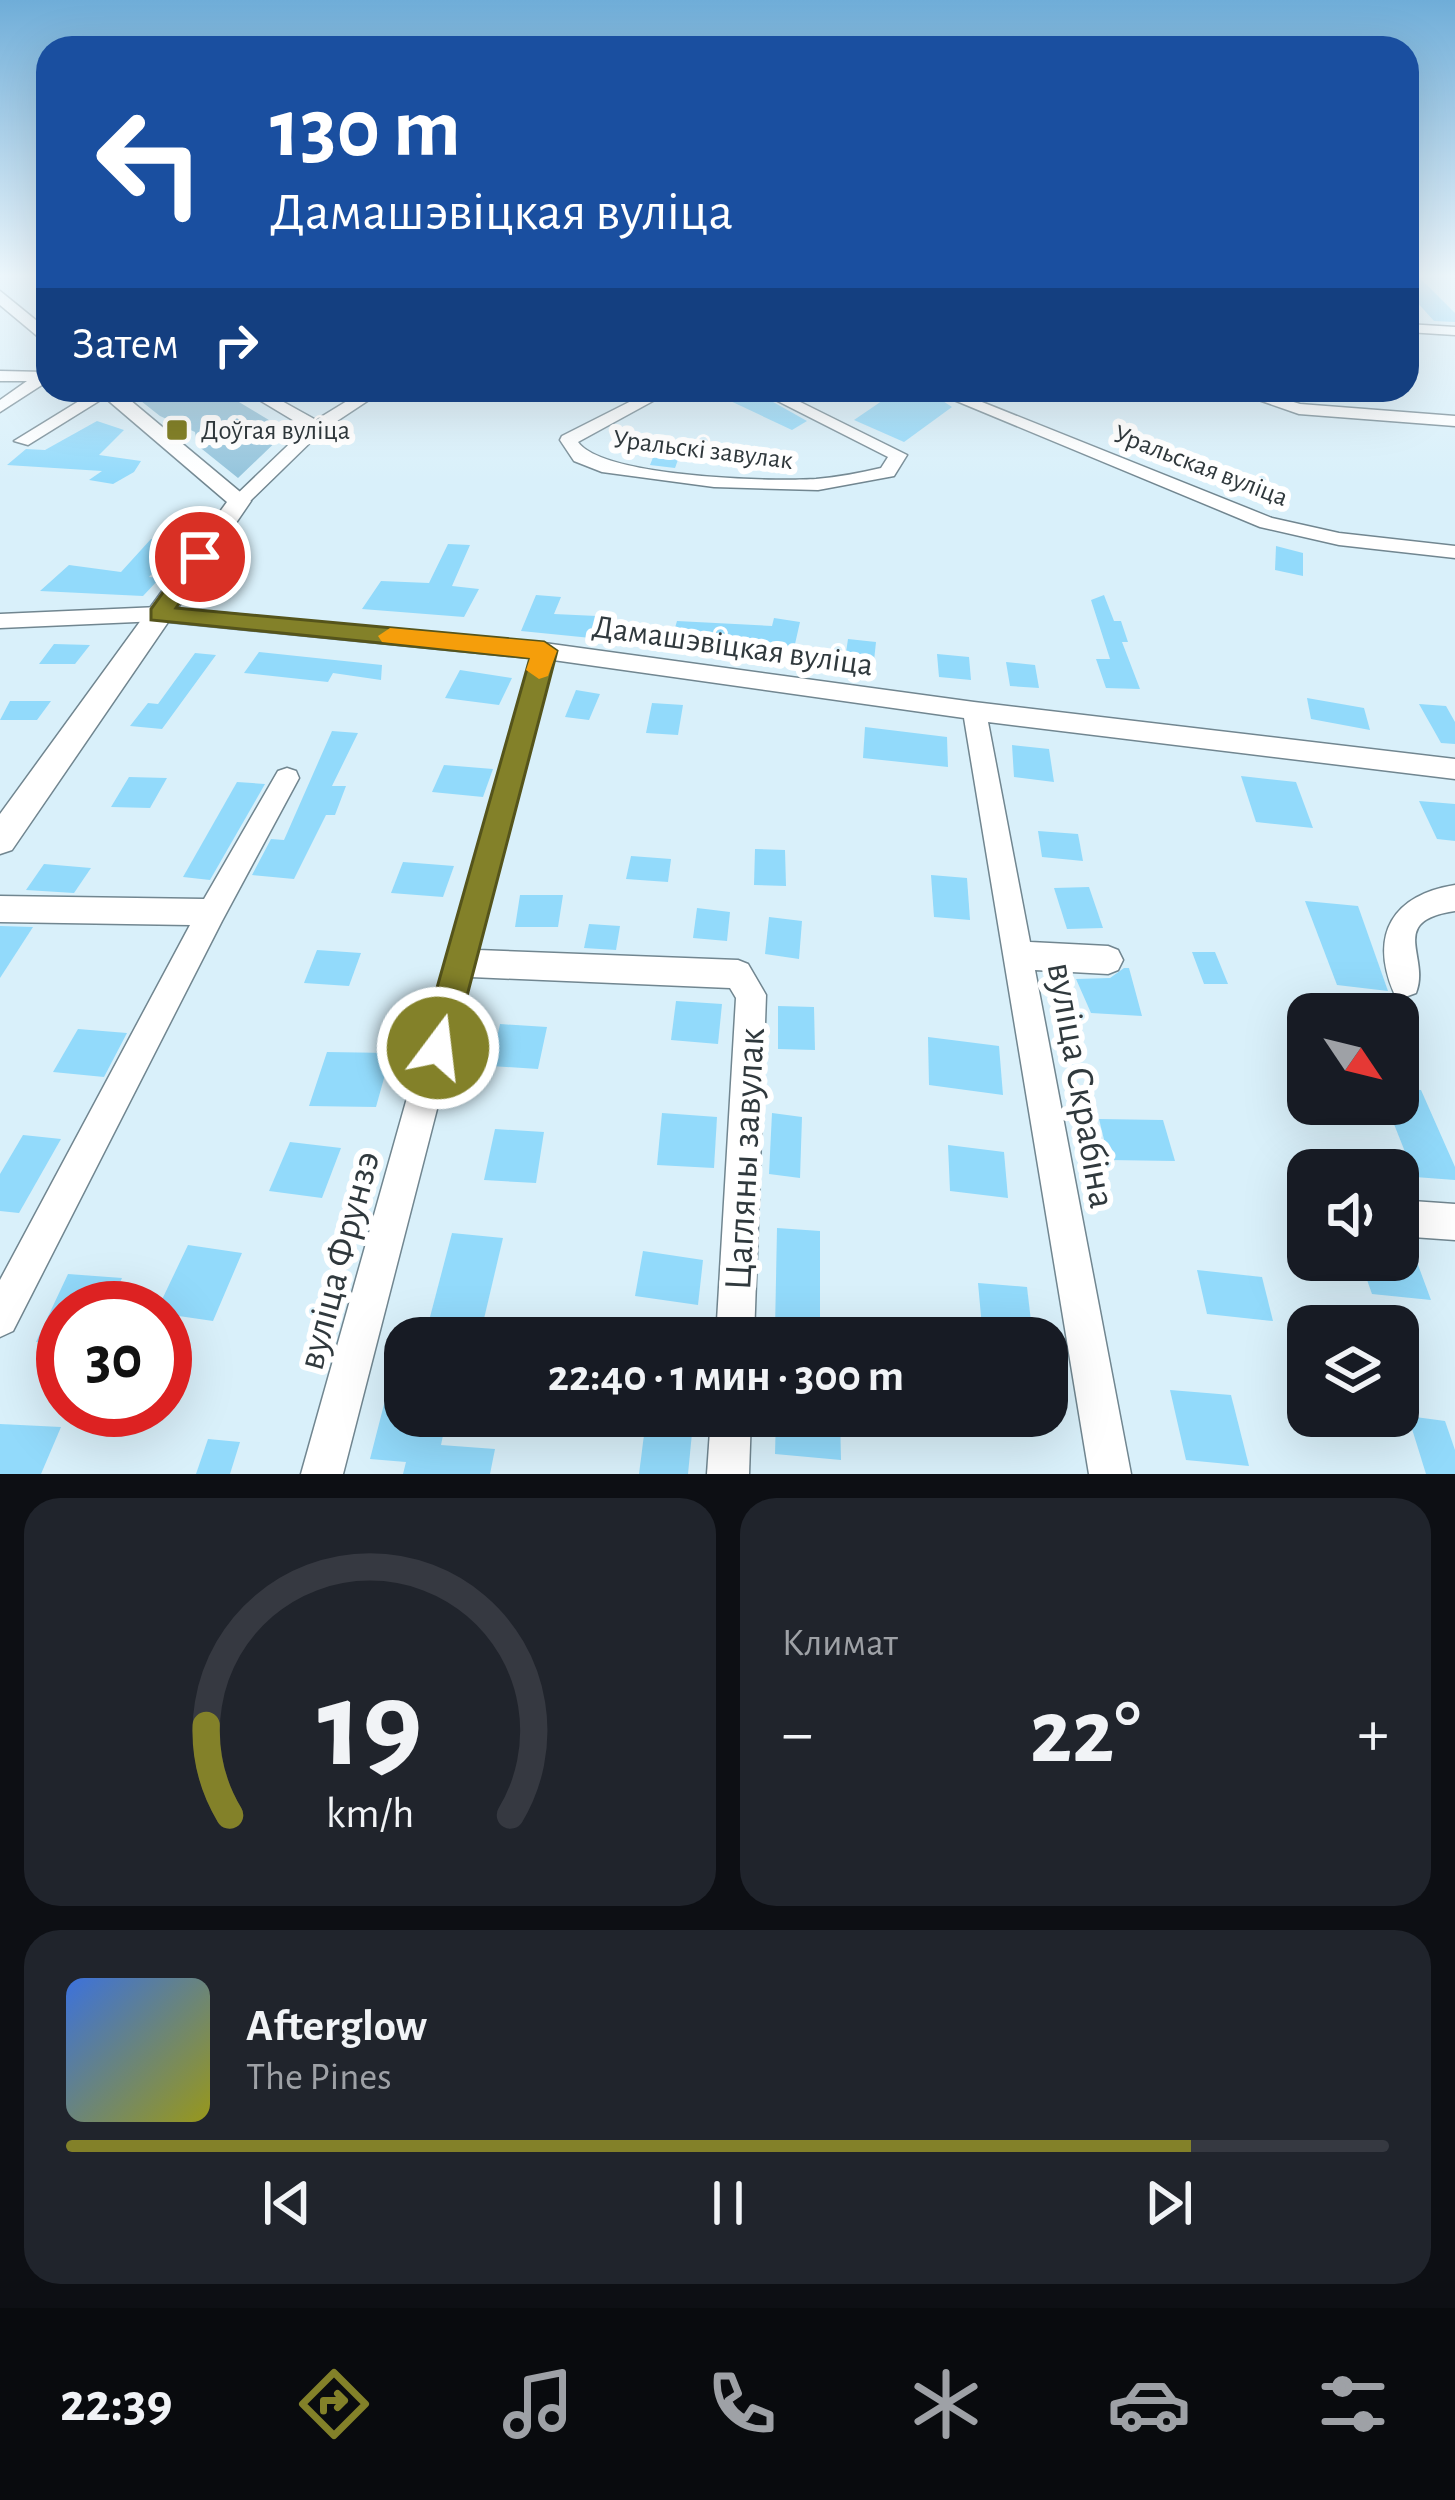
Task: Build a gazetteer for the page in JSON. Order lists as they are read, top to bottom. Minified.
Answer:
{"streets":{"street":["Уральскі завулак","Уральская вуліца","Дамашэвіцкая вуліца","вуліца Скрабіна","Цагляны завулак","вуліца Фрунзэ"]},"crossings":[["Дамашэвіцкая вуліца","вуліца Скрабіна"],["Дамашэвіцкая вуліца","вуліца Фрунзэ"],["Цагляны завулак","вуліца Фрунзэ"]],"places":{"transit":["Доўгая вуліца"]},"north":"bottom right","page":{"turn":["130 m","Дамашэвіцкая вуліца"],"then":"Затем","limit":"30","trip":"22:40 · 1 мин · 300 m","tile":"Климат","heat":["−","22°","+"],"song":["Afterglow","The Pines"],"tabs":"22:39","gauge":["19","km/h"]}}
